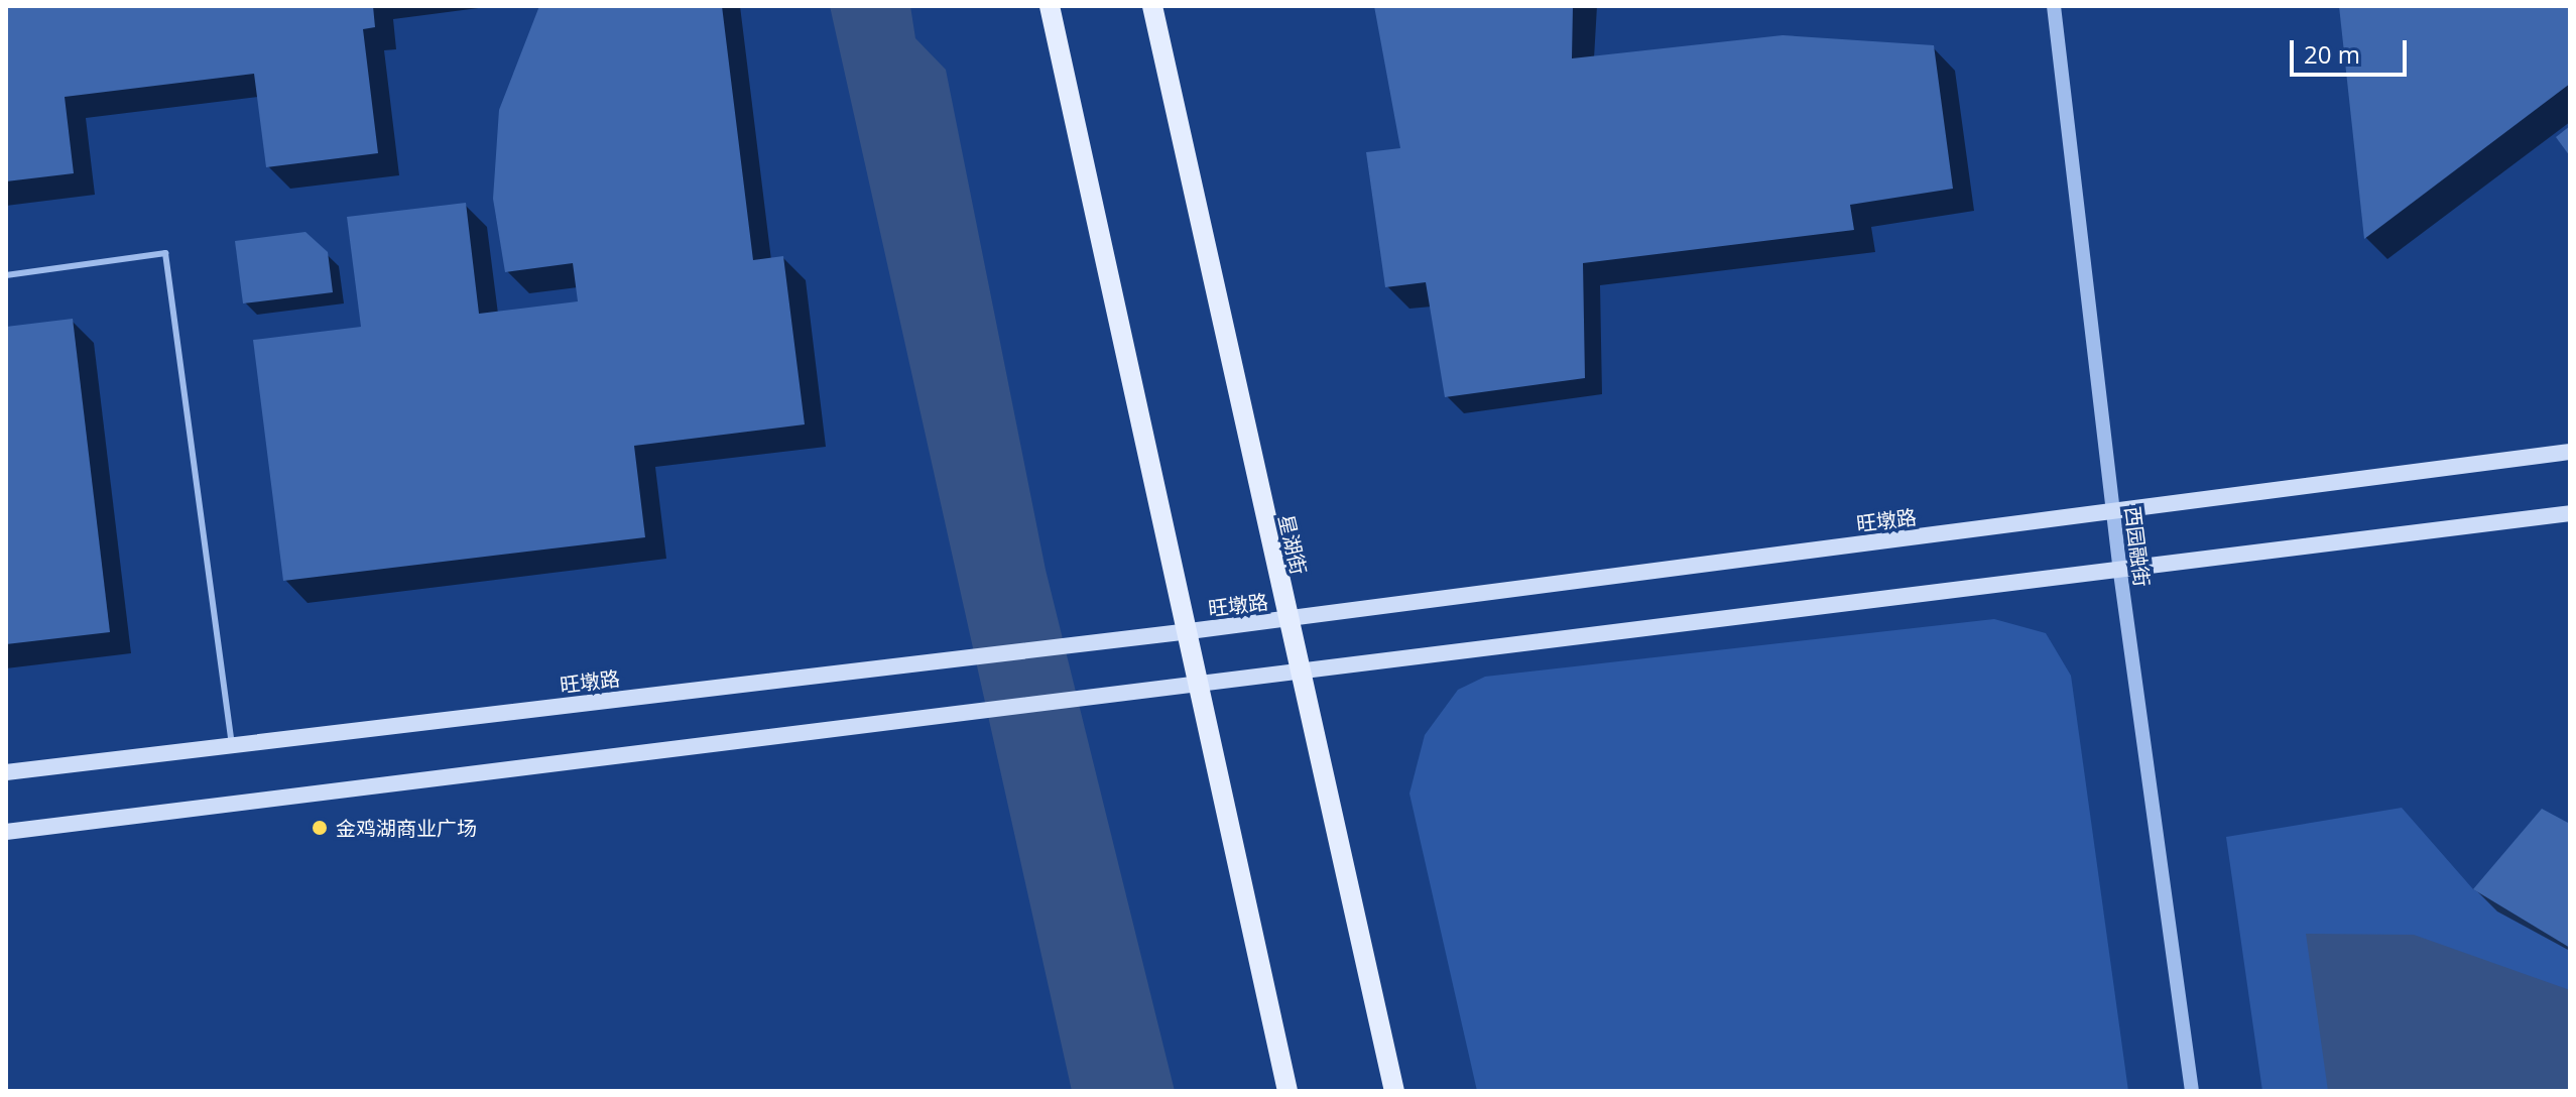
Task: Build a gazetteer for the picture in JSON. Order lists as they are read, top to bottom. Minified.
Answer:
{"streets":{"main road":["旺墩路","星湖街"],"street":["西园融街"]},"crossings":[["旺墩路","星湖街"],["旺墩路","西园融街"]],"places":["金鸡湖商业广场"],"scale_bar":"20 m"}
